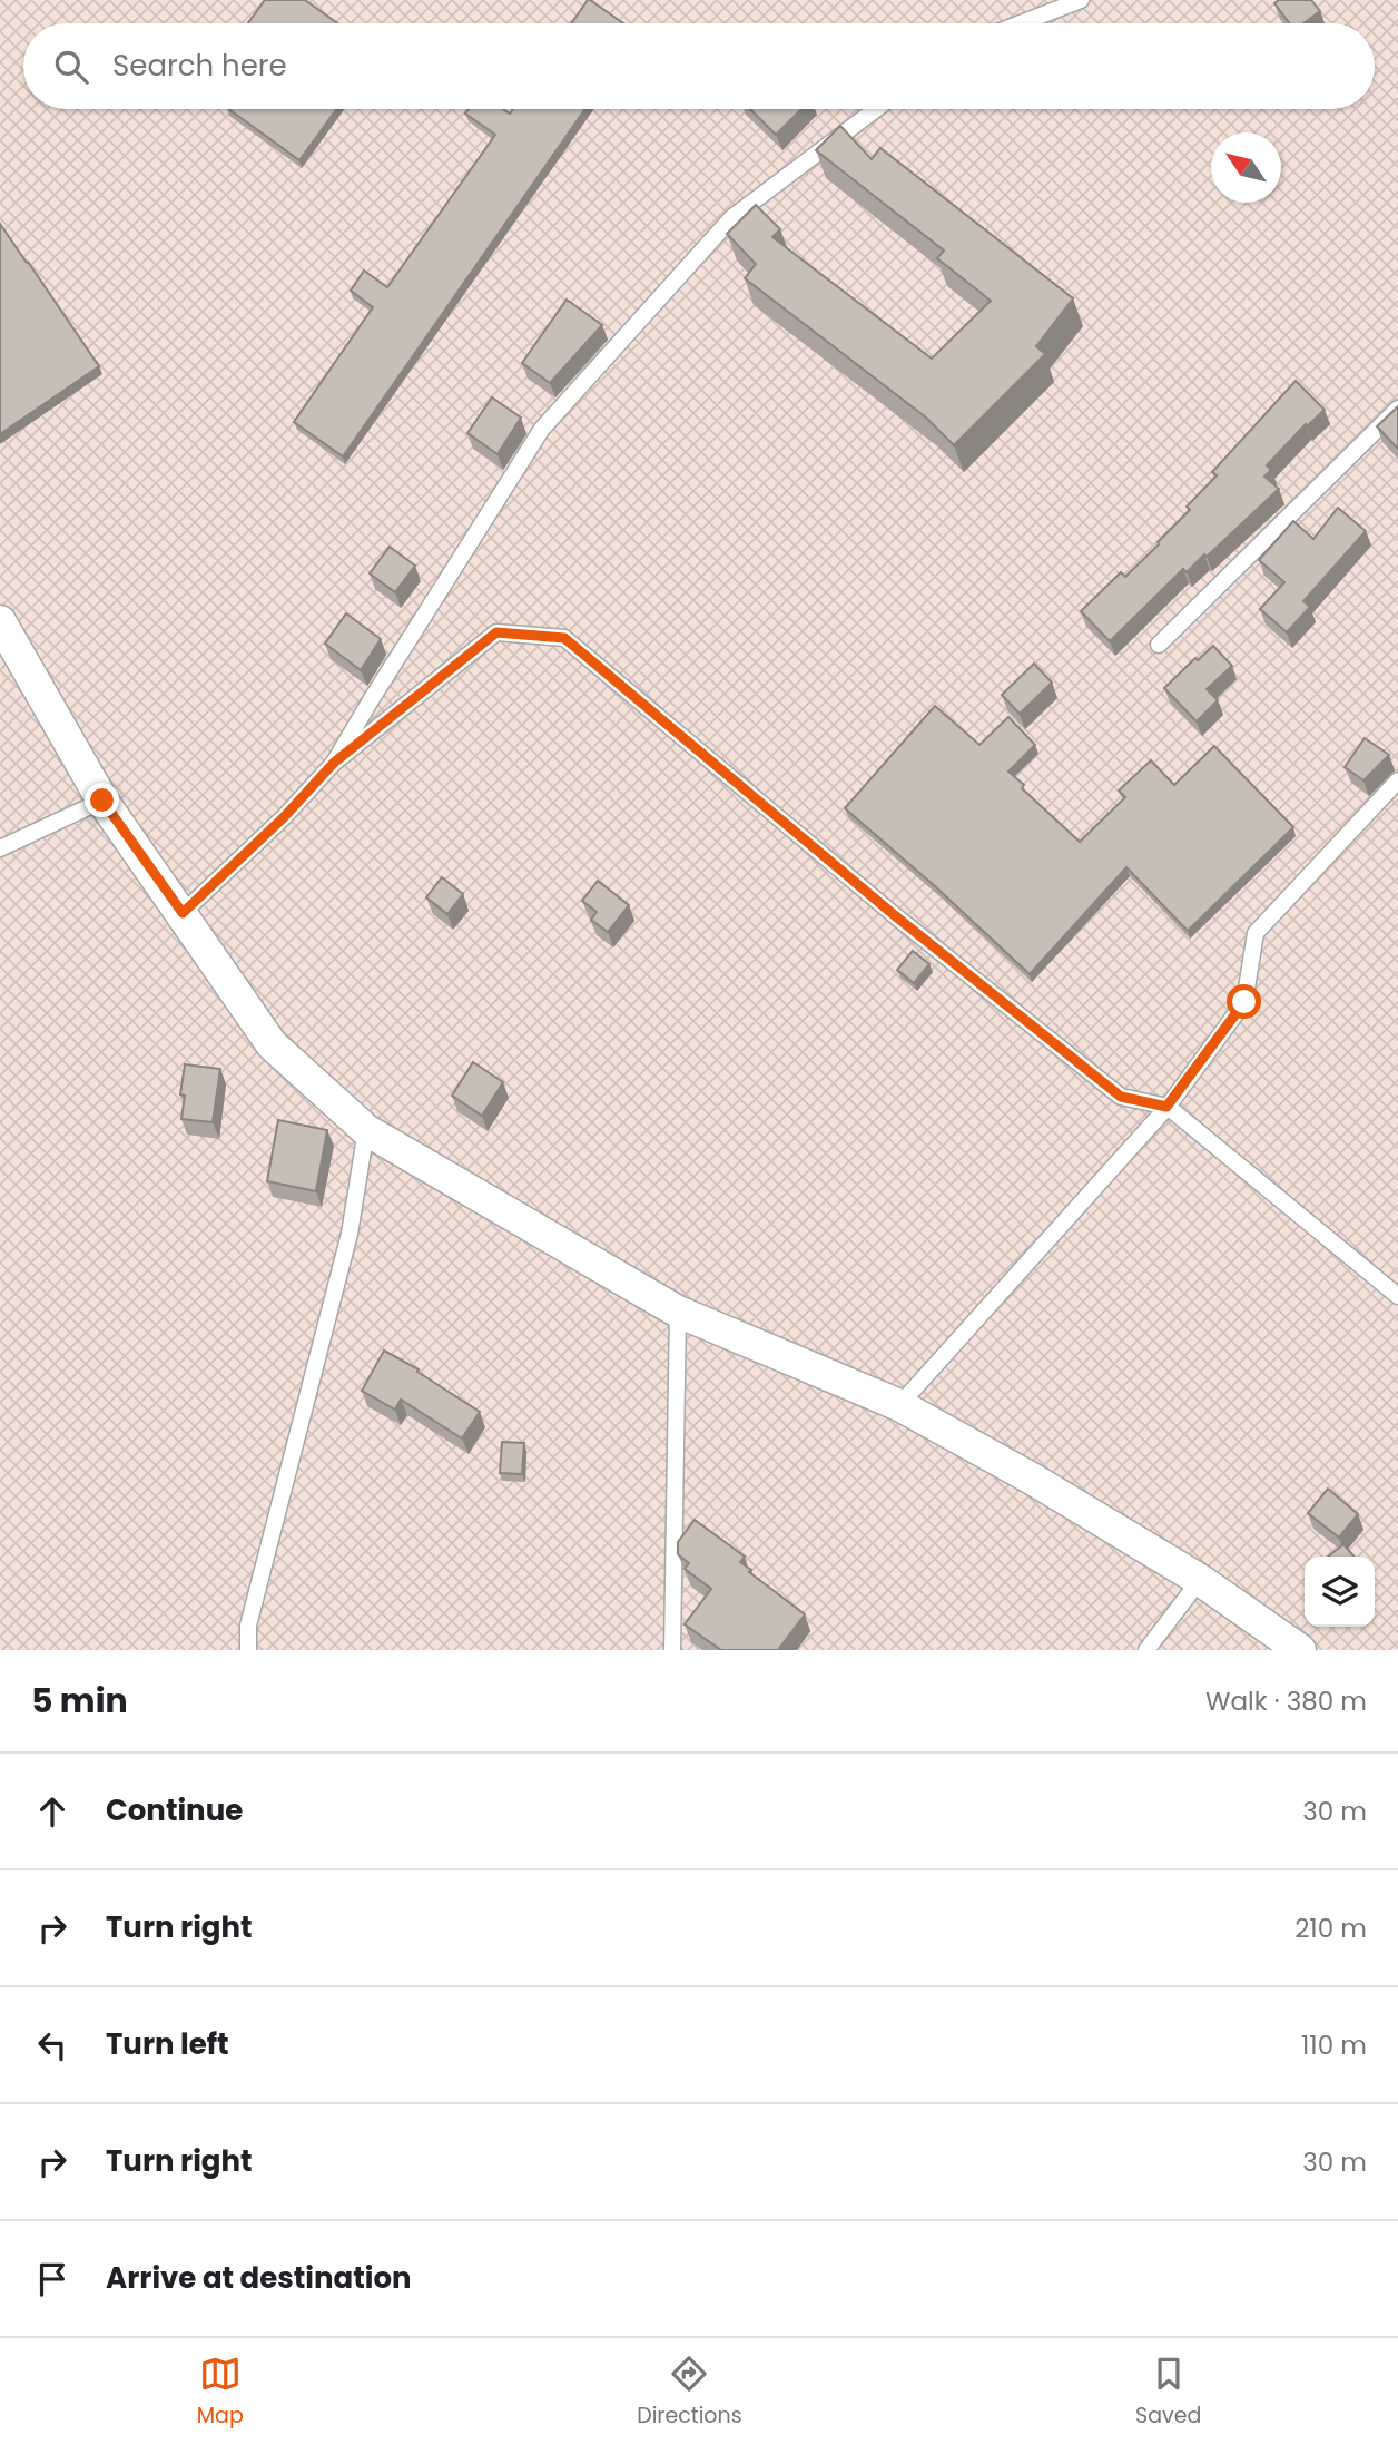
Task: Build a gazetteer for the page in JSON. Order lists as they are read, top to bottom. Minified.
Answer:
{"north":"top left","page":{"search":"Search here","heading":["5 min","Walk · 380 m"],"list":[["Continue","30 m"],["Turn right","210 m"],["Turn left","110 m"],["Turn right","30 m"],"Arrive at destination"],"nav":["Map","Directions","Saved"]}}
